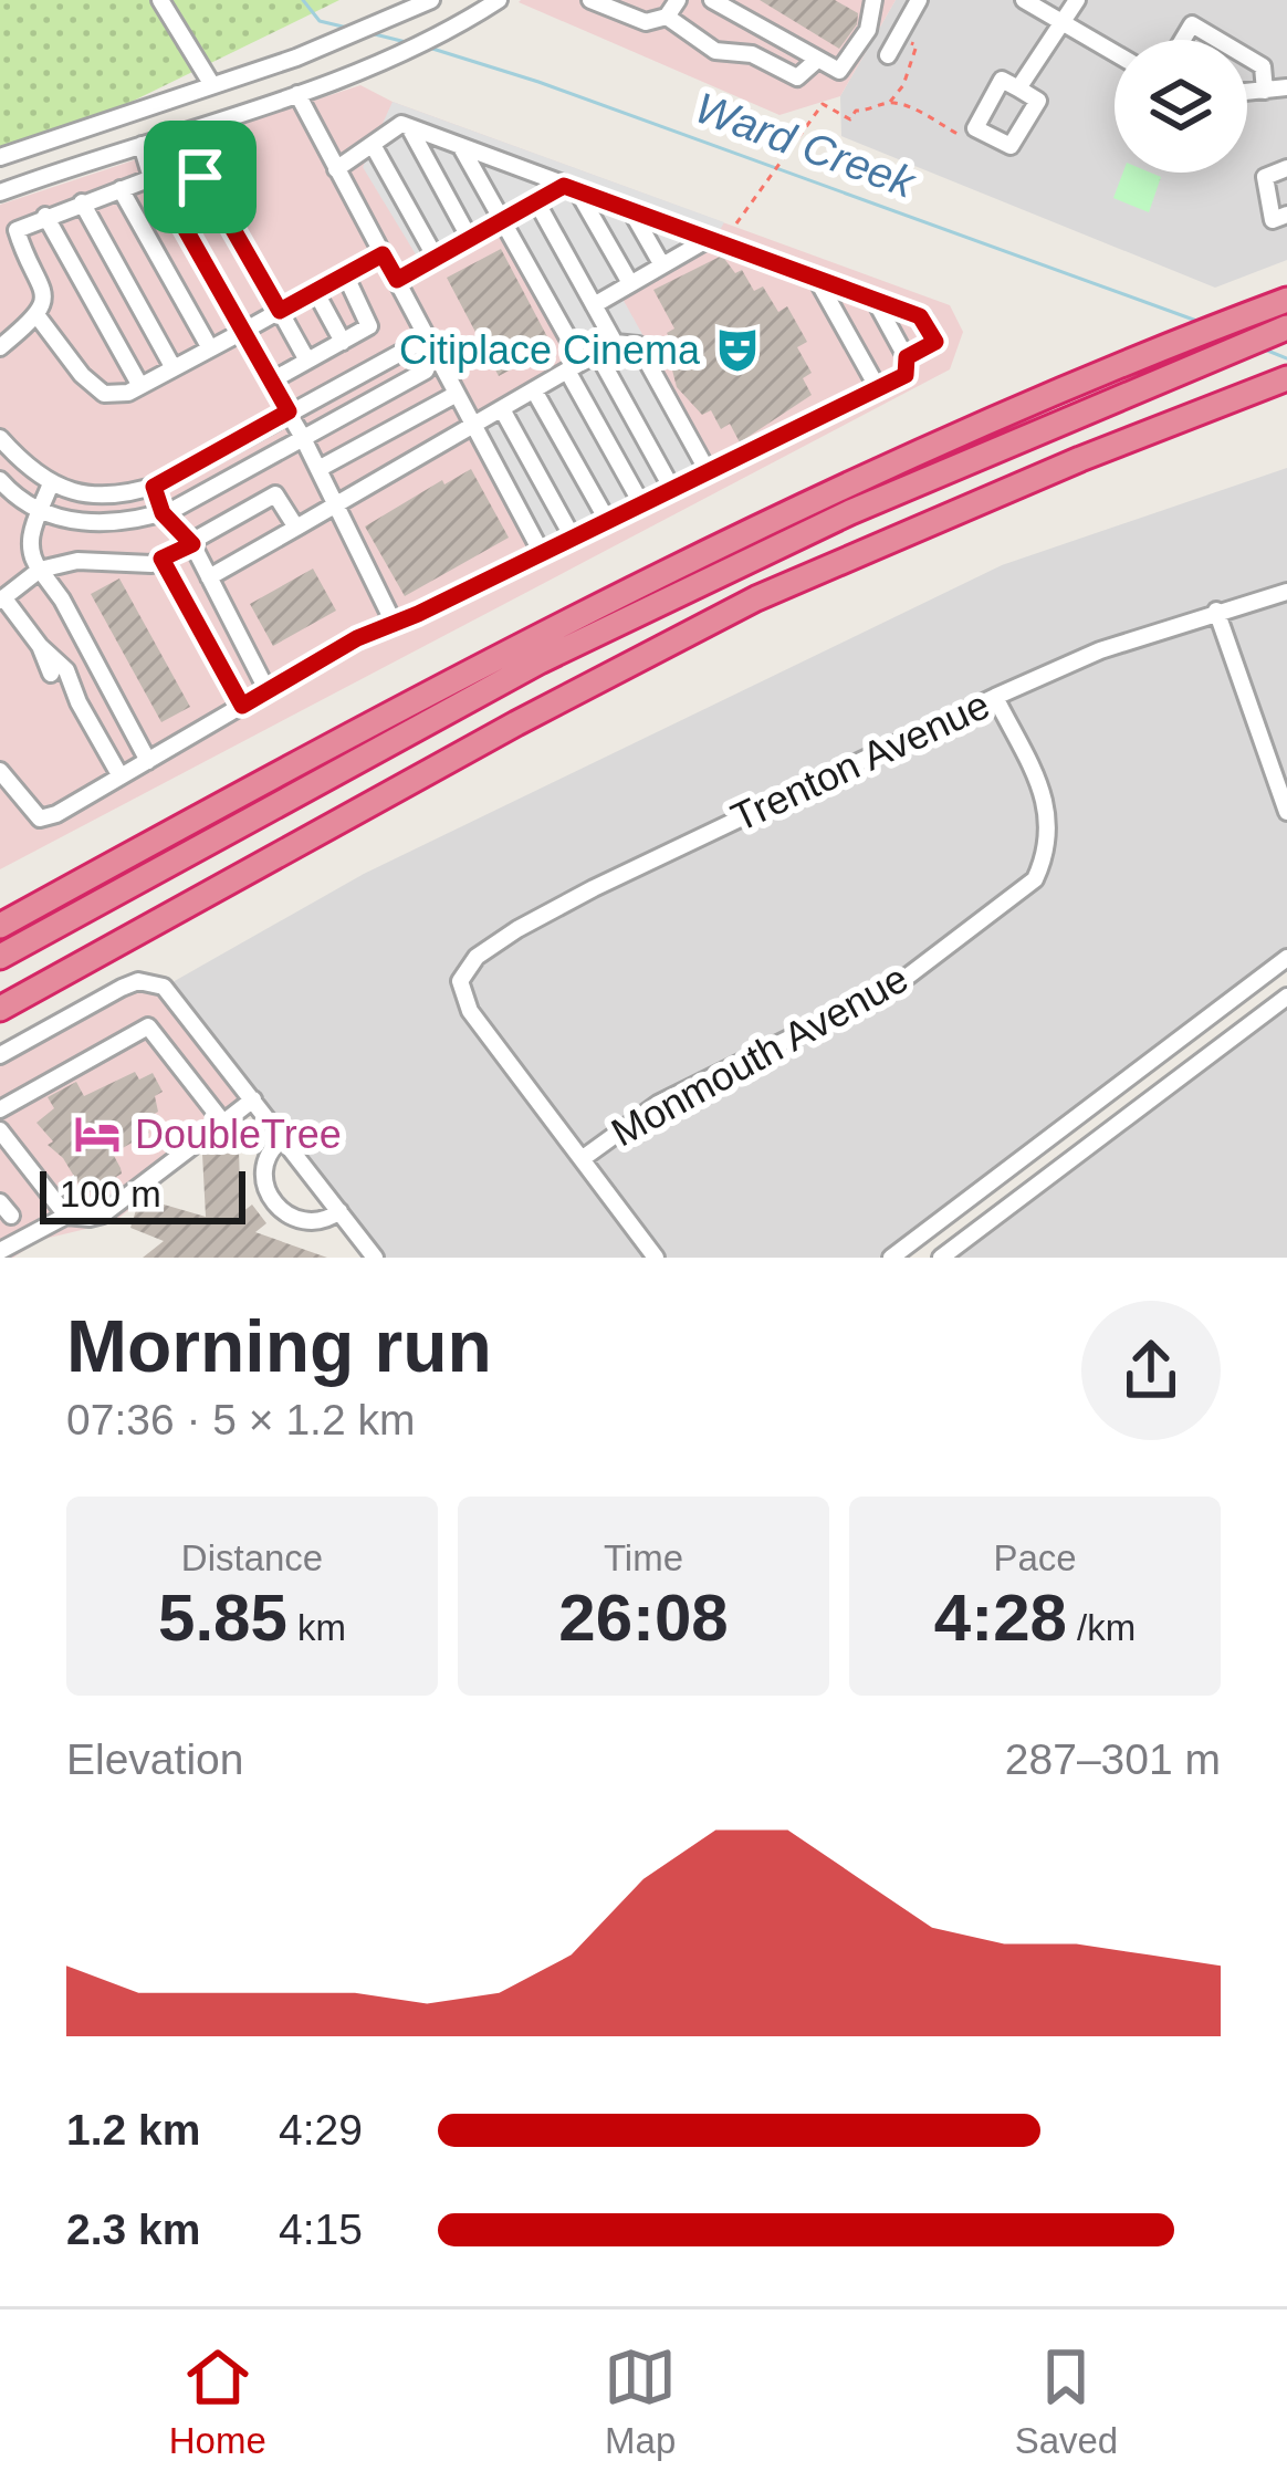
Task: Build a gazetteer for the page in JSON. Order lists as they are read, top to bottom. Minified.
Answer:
{"streets":{"street":["Trenton Avenue","Monmouth Avenue"]},"crossings":[["Trenton Avenue","Monmouth Avenue"]],"water":["Ward Creek"],"places":{"theatre":["Citiplace Cinema"],"hotel":["DoubleTree"]},"scale_bar":"100 m","page":{"scale":"100 m","heading":["Morning run","07:36 · 5 × 1.2 km"],"stats":[["Distance","5.85 km"],["Time","26:08"],["Pace","4:28 /km"]],"chart":["Elevation","287–301 m"],"list":[{"name":"1.2 km","note":"4:29"},{"name":"2.3 km","note":"4:15"}],"tabs":["Home","Map","Saved"]}}
